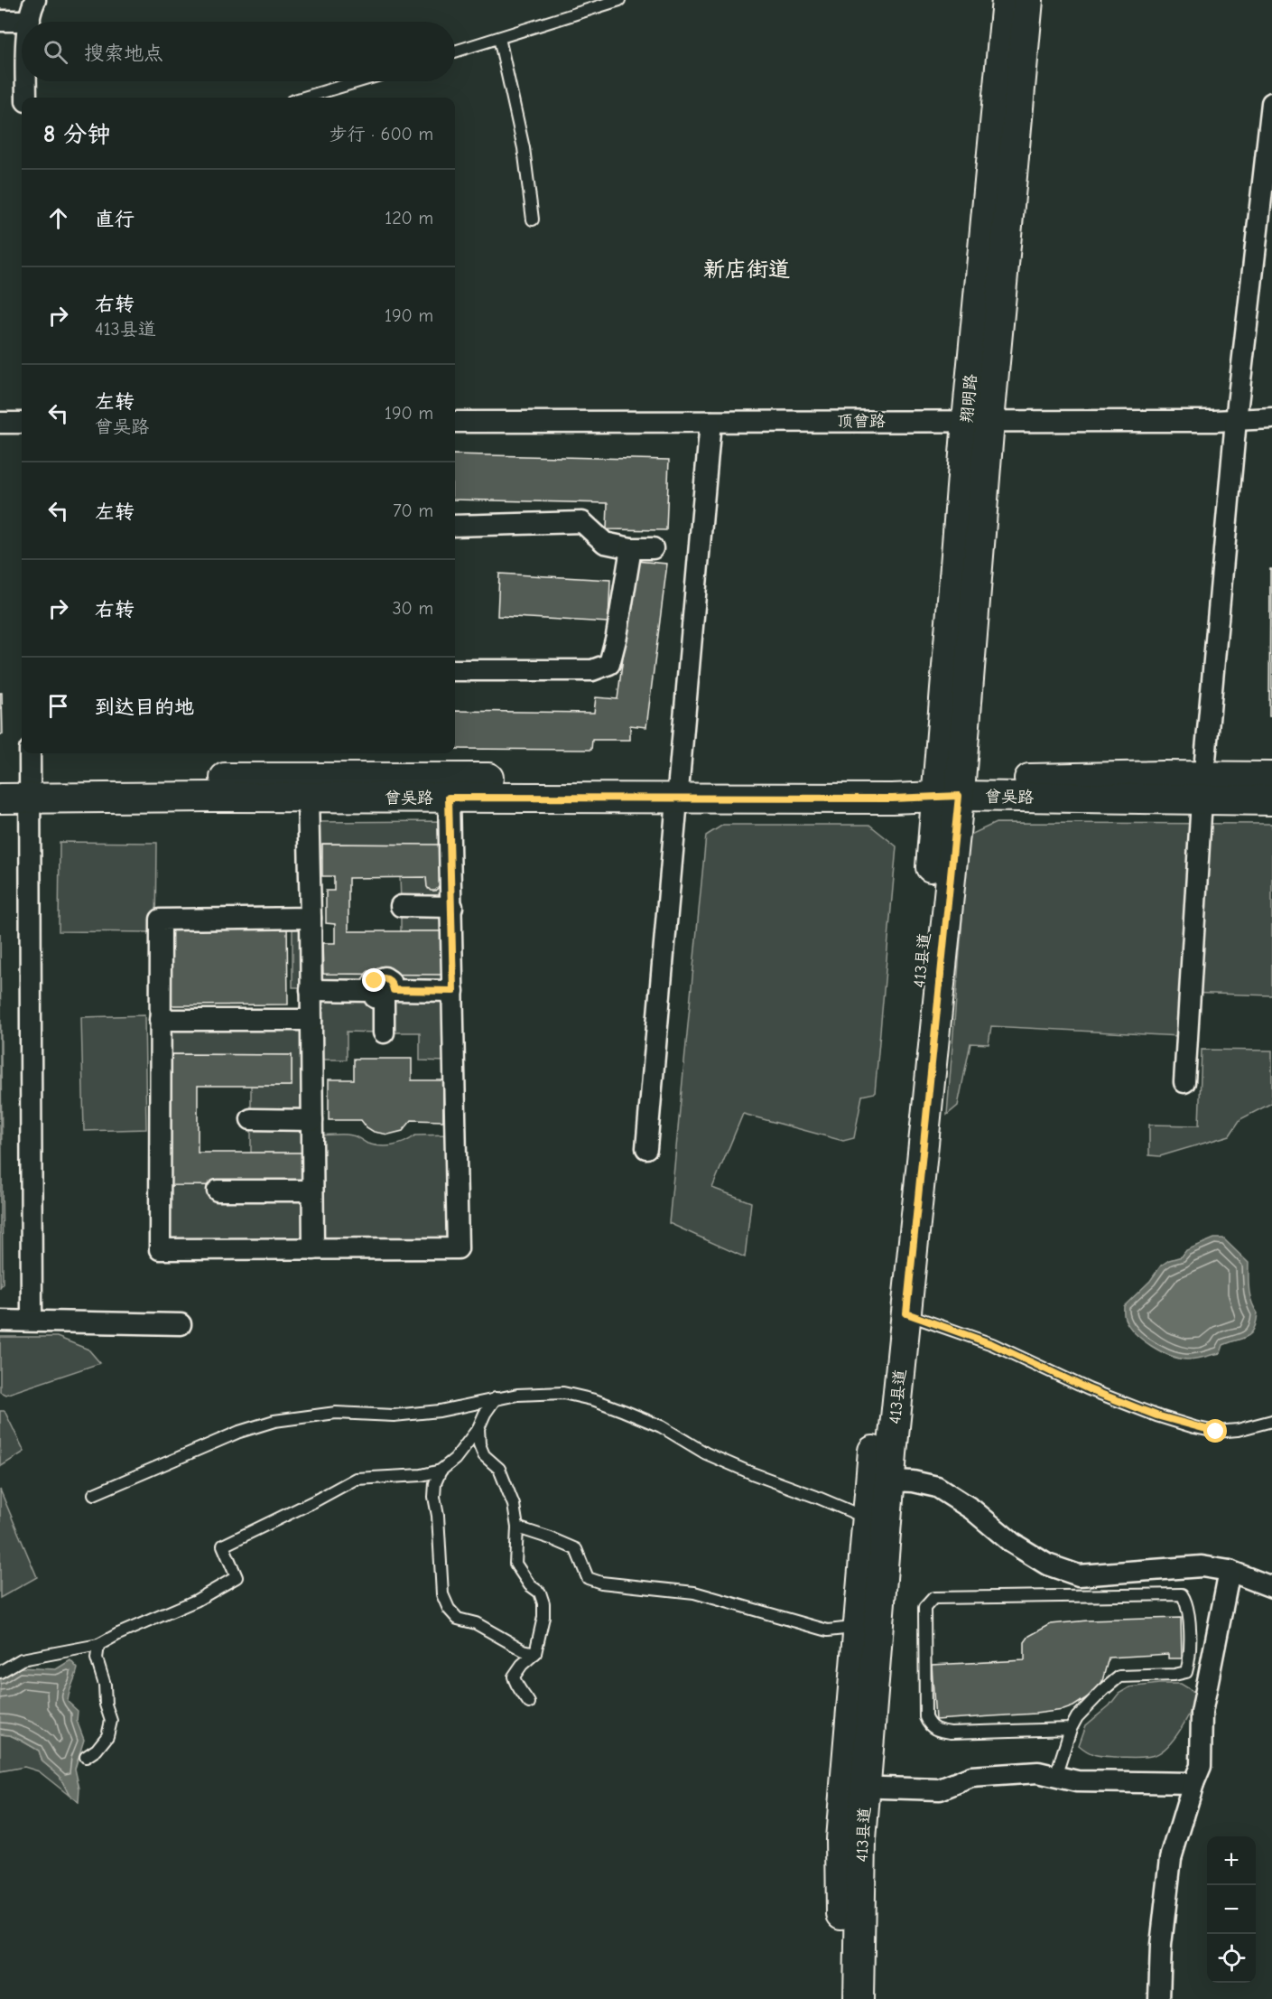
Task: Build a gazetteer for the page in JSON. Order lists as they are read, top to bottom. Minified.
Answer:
{"streets":{"street":["翔明路","顶曾路","曾吴路","413县道"]},"crossings":[["翔明路","顶曾路"],["翔明路","曾吴路"],["翔明路","413县道"],["曾吴路","413县道"]],"districts":["新店街道"],"page":{"search":"搜索地点","heading":["8 分钟","步行 · 600 m"],"list":[["直行","120 m"],["右转","413县道","190 m"],["左转","曾吴路","190 m"],["左转","70 m"],["右转","30 m"],"到达目的地"],"map_buttons":["+","−"]}}
